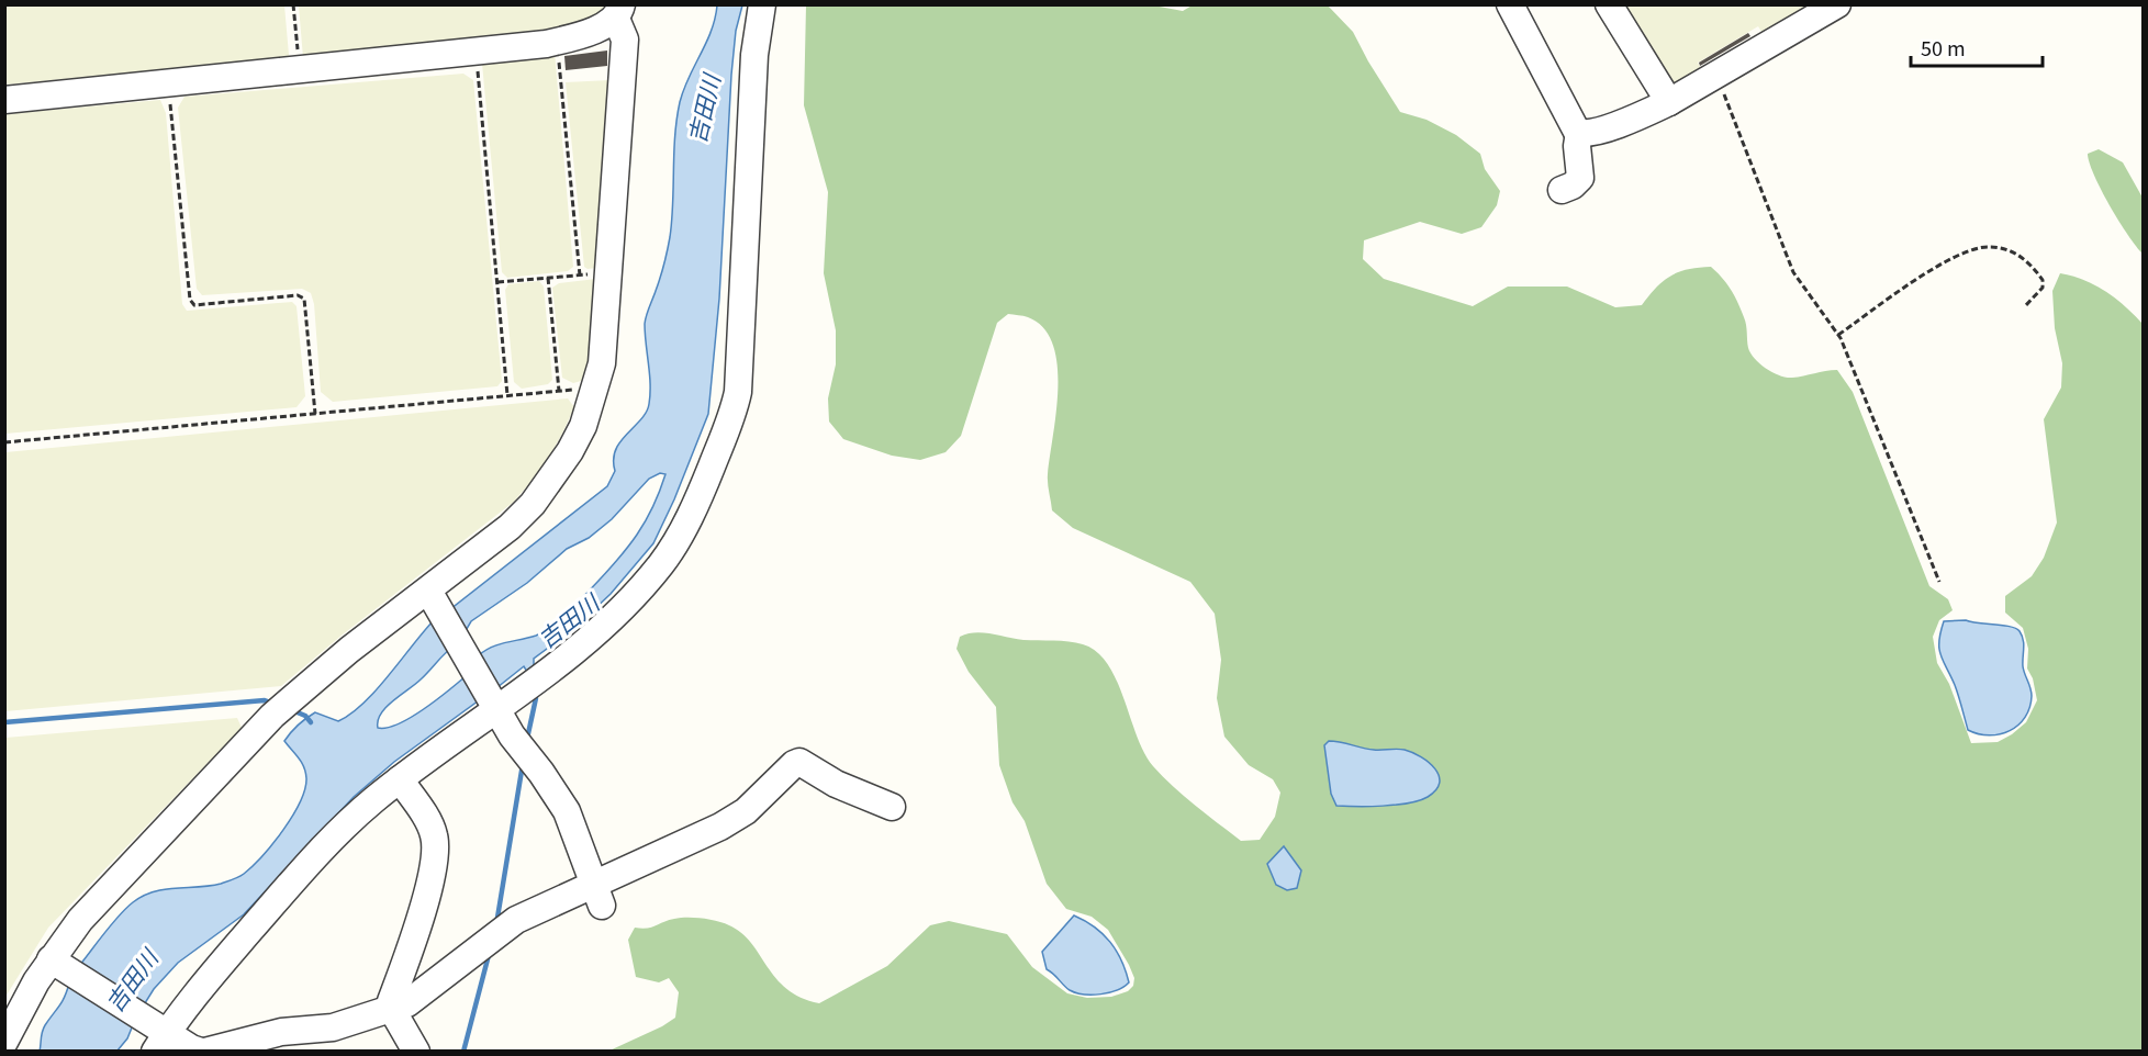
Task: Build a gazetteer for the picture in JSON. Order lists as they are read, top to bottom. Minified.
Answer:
{"water":["吉田川"],"scale_bar":"50 m"}
